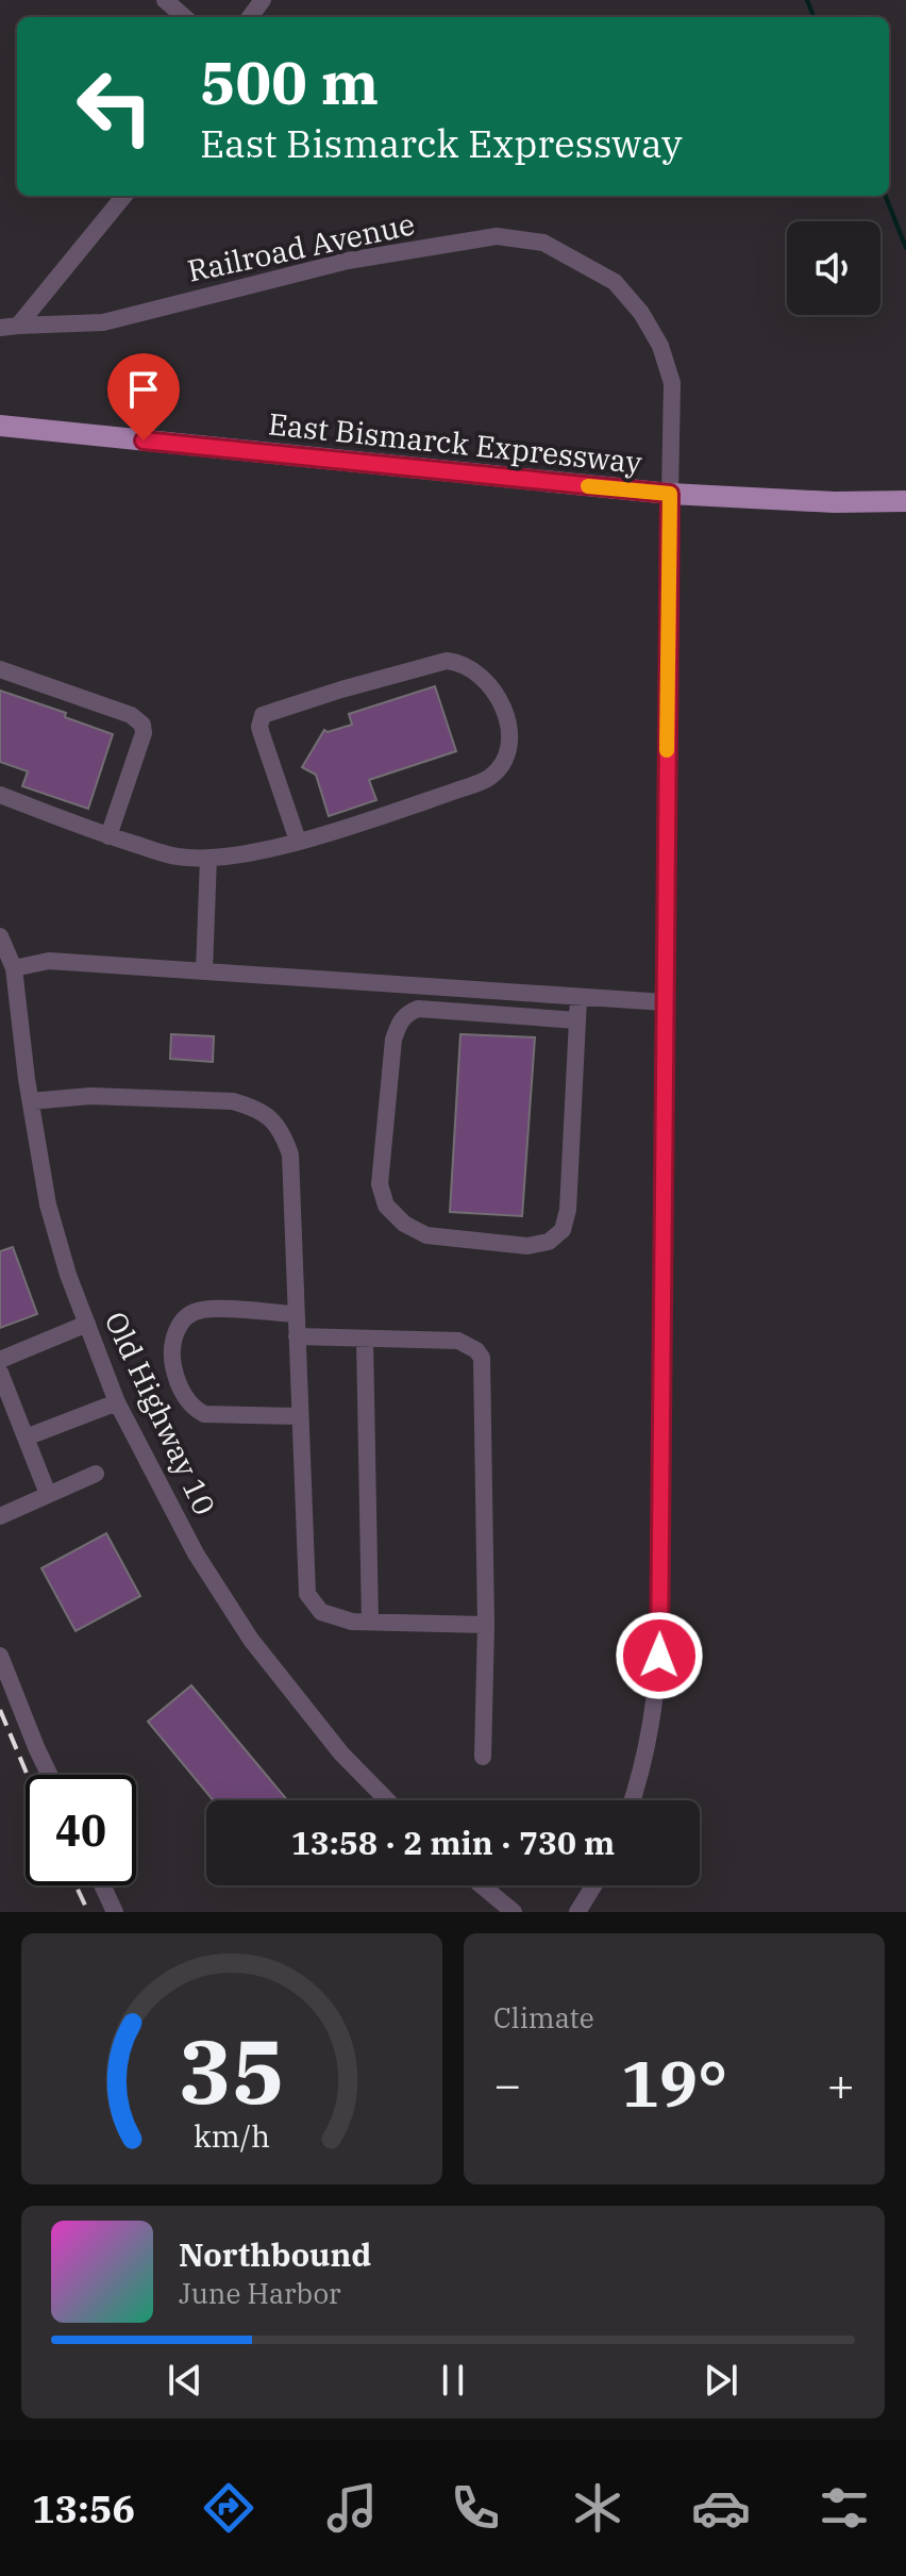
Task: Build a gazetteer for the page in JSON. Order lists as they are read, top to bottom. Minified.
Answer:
{"streets":{"main road":["East Bismarck Expressway"],"street":["Railroad Avenue","Old Highway 10"]},"crossings":[["Railroad Avenue","East Bismarck Expressway"]],"page":{"turn":["500 m","East Bismarck Expressway"],"limit":"40","trip":"13:58 · 2 min · 730 m","tile":"Climate","heat":["−","19°","+"],"song":["Northbound","June Harbor"],"tabs":"13:56","gauge":["35","km/h"]}}
